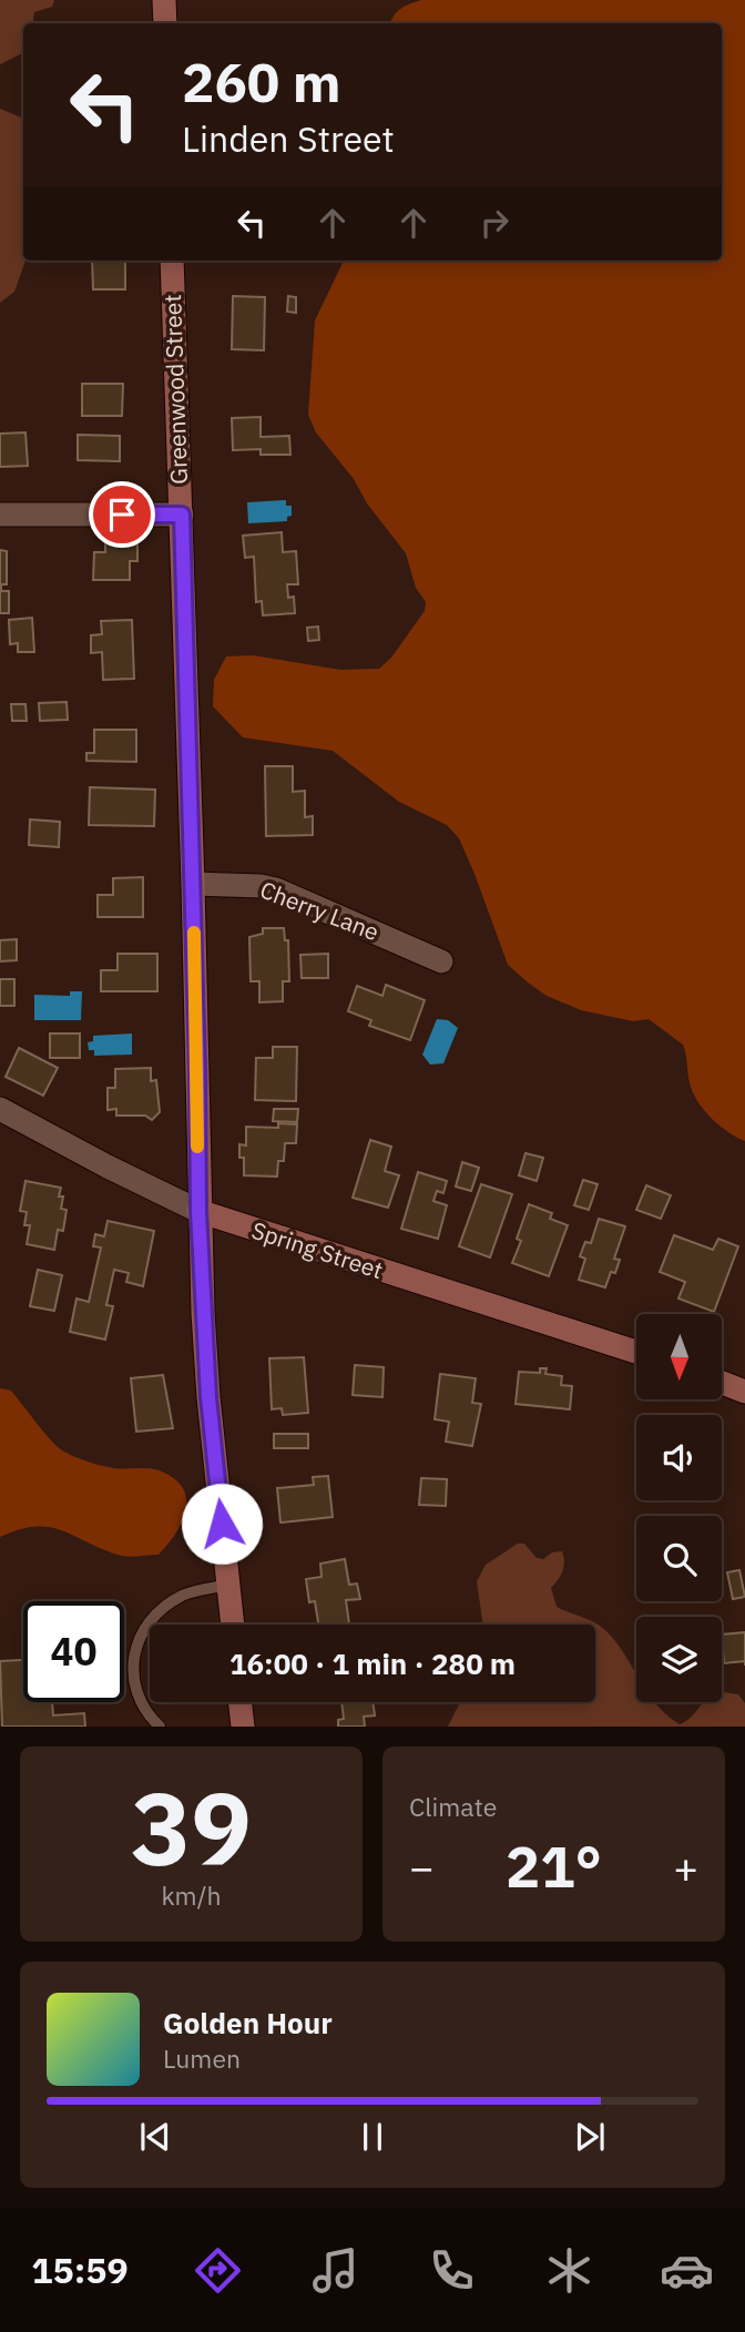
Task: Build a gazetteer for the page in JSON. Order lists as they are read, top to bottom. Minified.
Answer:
{"streets":{"street":["Greenwood Street","Cherry Lane","Spring Street"]},"crossings":[["Greenwood Street","Cherry Lane"],["Greenwood Street","Spring Street"]],"north":"bottom","page":{"turn":["260 m","Linden Street"],"limit":"40","trip":"16:00 · 1 min · 280 m","tile":[["39","km/h"],"Climate"],"heat":["−","21°","+"],"song":["Golden Hour","Lumen"],"tabs":"15:59"}}
